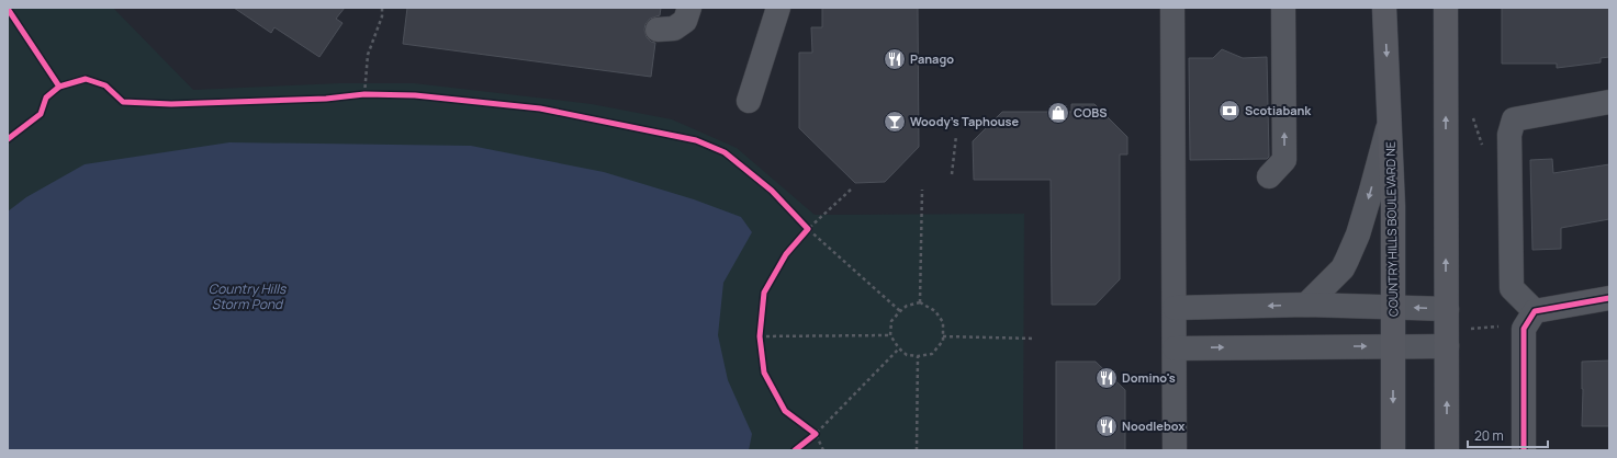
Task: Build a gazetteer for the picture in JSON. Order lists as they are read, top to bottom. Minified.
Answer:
{"streets":{"main road":["COUNTRY HILLS BOULEVARD NE"]},"water":["Country Hills Storm Pond"],"places":{"restaurant":["Panago","Domino's","Noodlebox"],"bank":["Scotiabank"],"shop":["COBS"],"bar":["Woody's Taphouse"]},"scale_bar":"20 m"}
